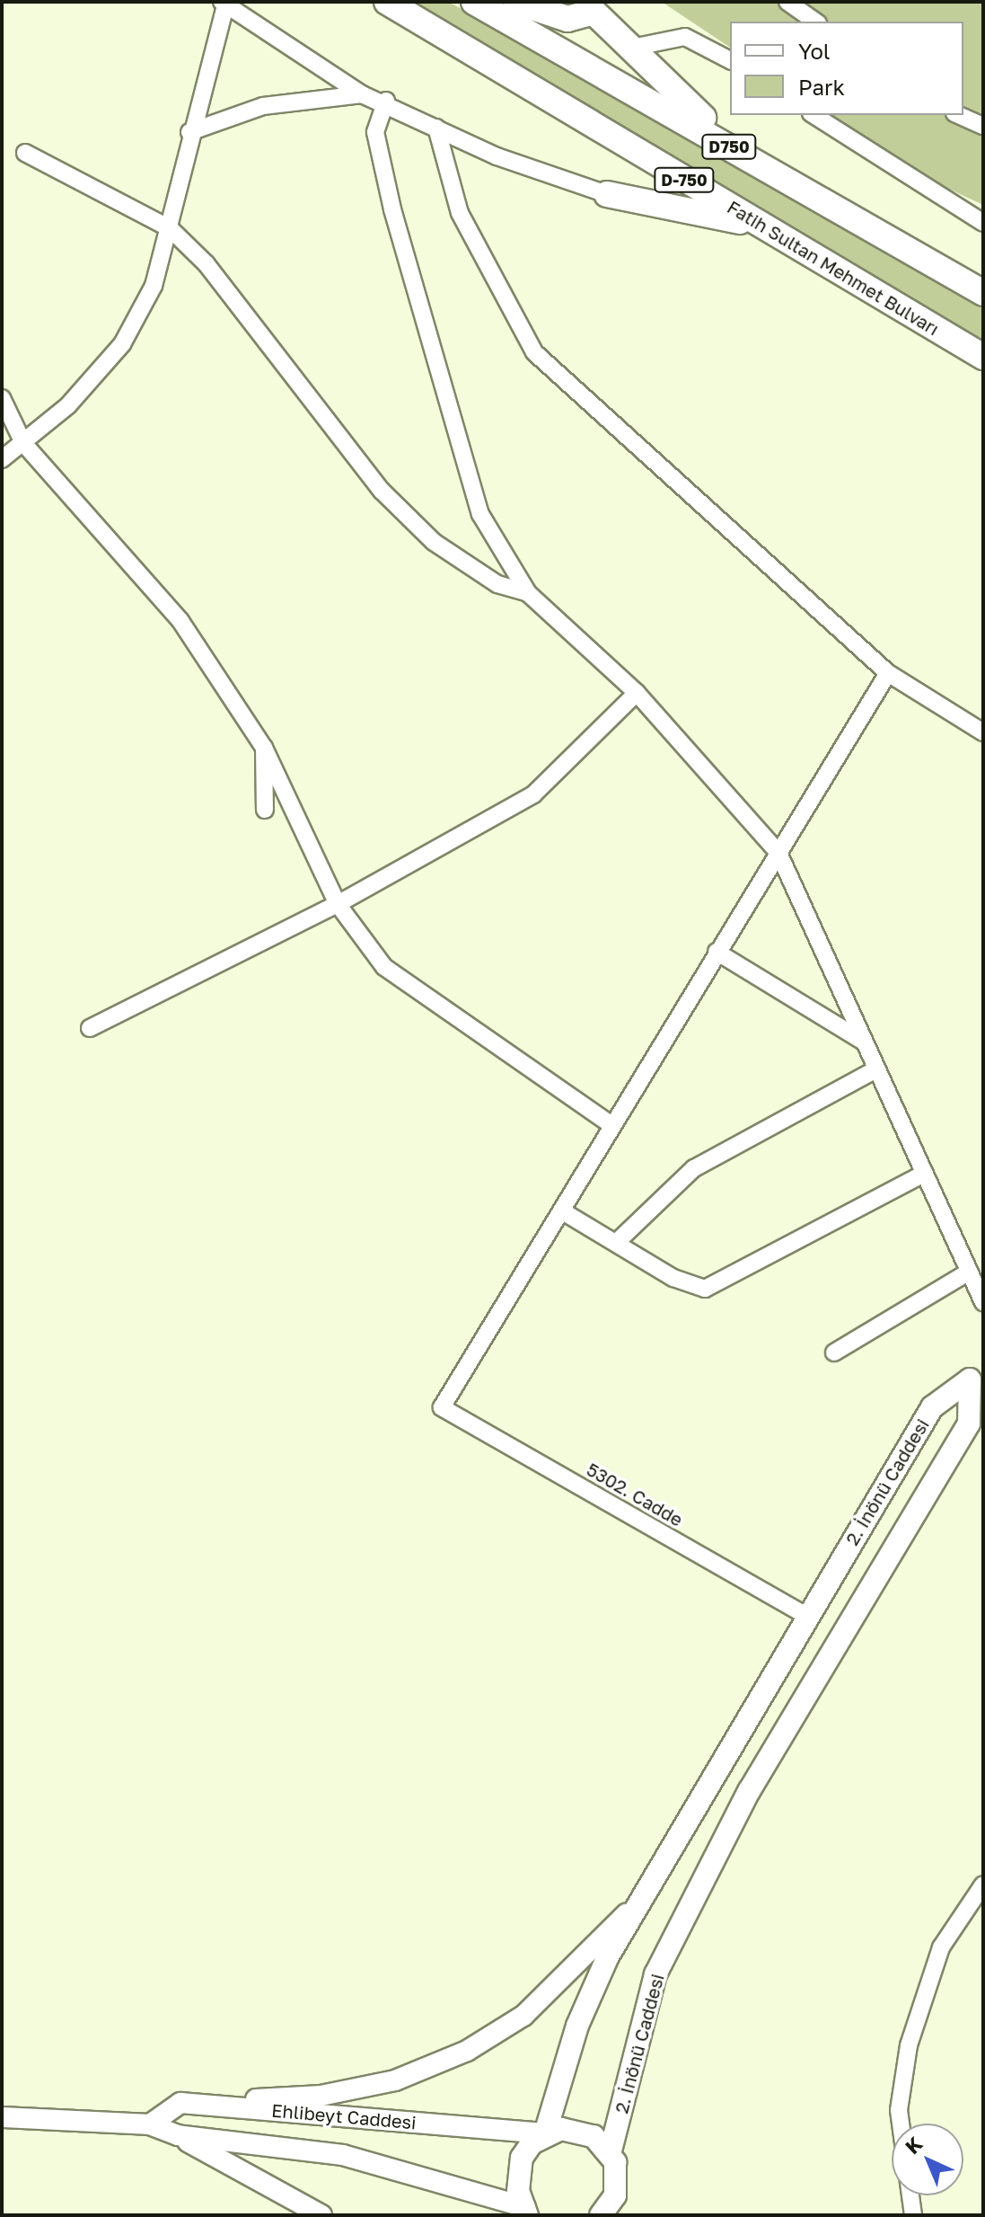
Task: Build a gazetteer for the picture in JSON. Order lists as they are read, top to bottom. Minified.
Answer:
{"streets":{"highway":["D750","D-750","Fatih Sultan Mehmet Bulvarı"],"main road":["2. İnönü Caddesi"],"street":["5302. Cadde","Ehlibeyt Caddesi"]},"crossings":[["2. İnönü Caddesi","5302. Cadde"],["2. İnönü Caddesi","Ehlibeyt Caddesi"]],"legend":["Yol","Park"],"north":"top left"}
